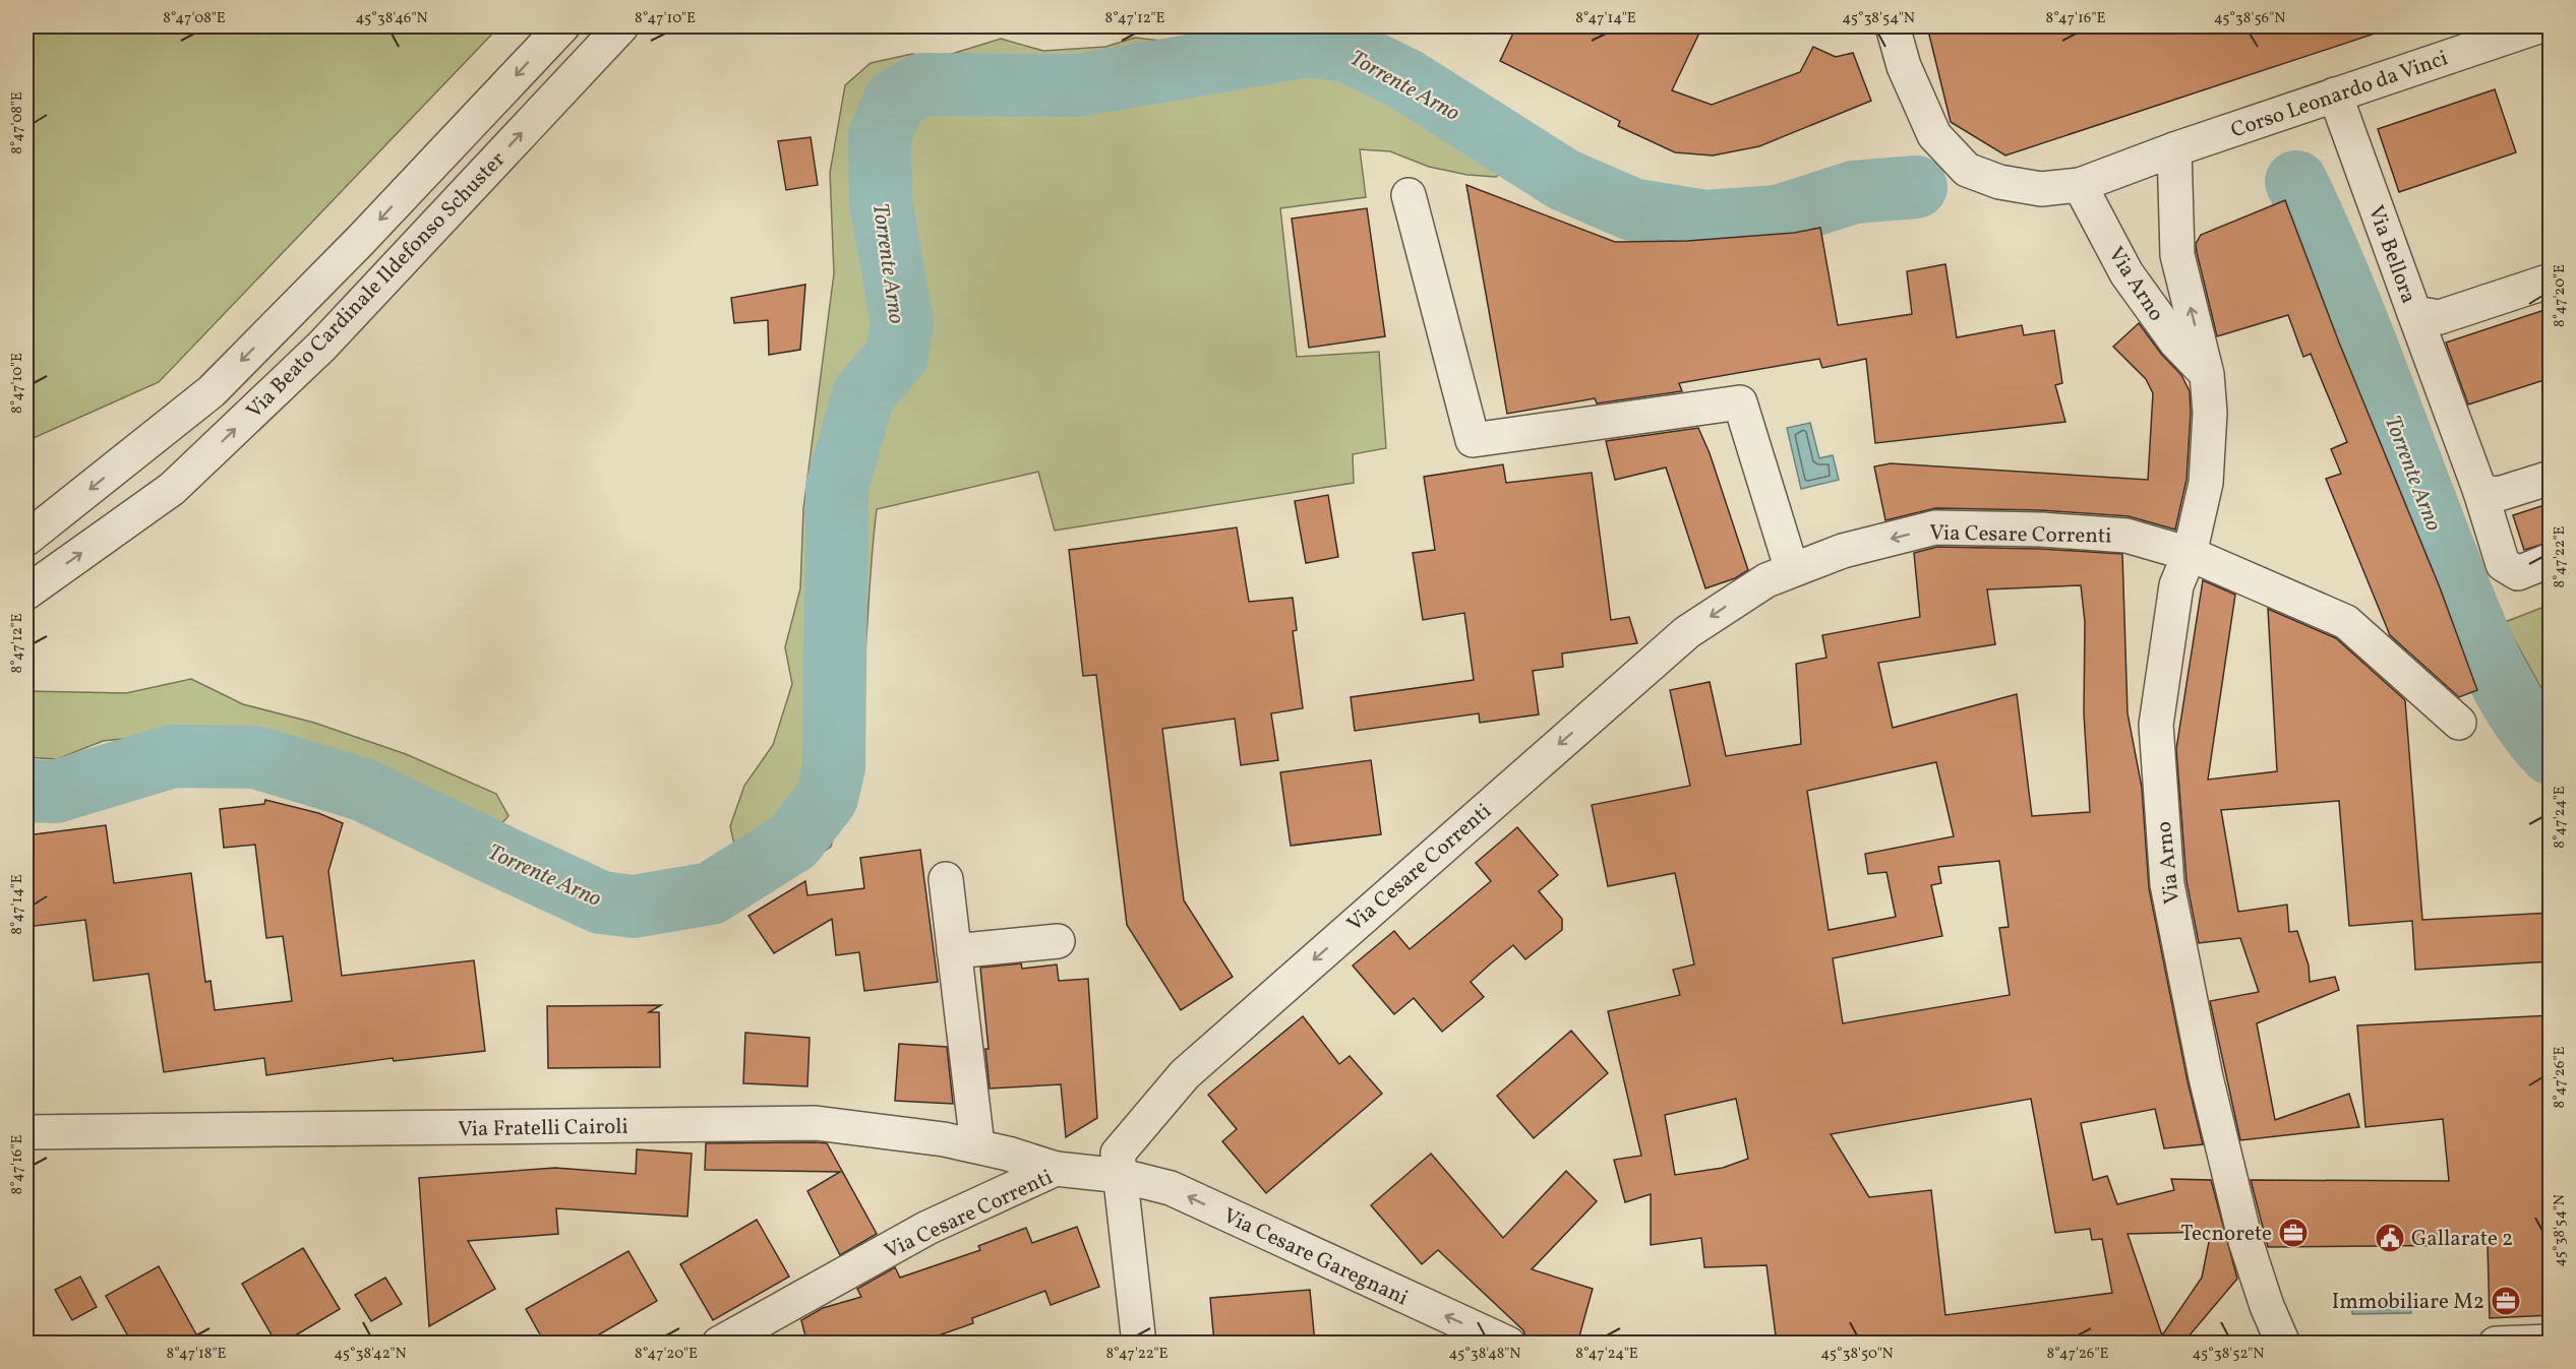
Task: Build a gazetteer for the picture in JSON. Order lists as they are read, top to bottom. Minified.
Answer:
{"streets":{"street":["Corso Leonardo da Vinci","Via Bellora","Via Arno","Via Beato Cardinale Ildefonso Schuster","Via Cesare Correnti","Via Fratelli Cairoli","Via Cesare Garegnani"]},"crossings":[["Corso Leonardo da Vinci","Via Bellora"],["Corso Leonardo da Vinci","Via Arno"],["Via Arno","Via Cesare Correnti"],["Via Cesare Correnti","Via Fratelli Cairoli"],["Via Cesare Correnti","Via Cesare Garegnani"]],"one_way":["Via Cesare Correnti","Via Cesare Garegnani"],"water":["Torrente Arno"],"places":{"office":["Tecnorete","Immobiliare M2"],"public building":["Gallarate 2"]},"coordinates":["8°47'08\"E","45°38'46\"N","8°47'10\"E","8°47'12\"E","8°47'14\"E","45°38'54\"N","8°47'16\"E","45°38'56\"N","8°47'20\"E","8°47'22\"E","8°47'24\"E","8°47'26\"E","8°47'18\"E","45°38'42\"N","45°38'48\"N","45°38'50\"N","45°38'52\"N"]}
